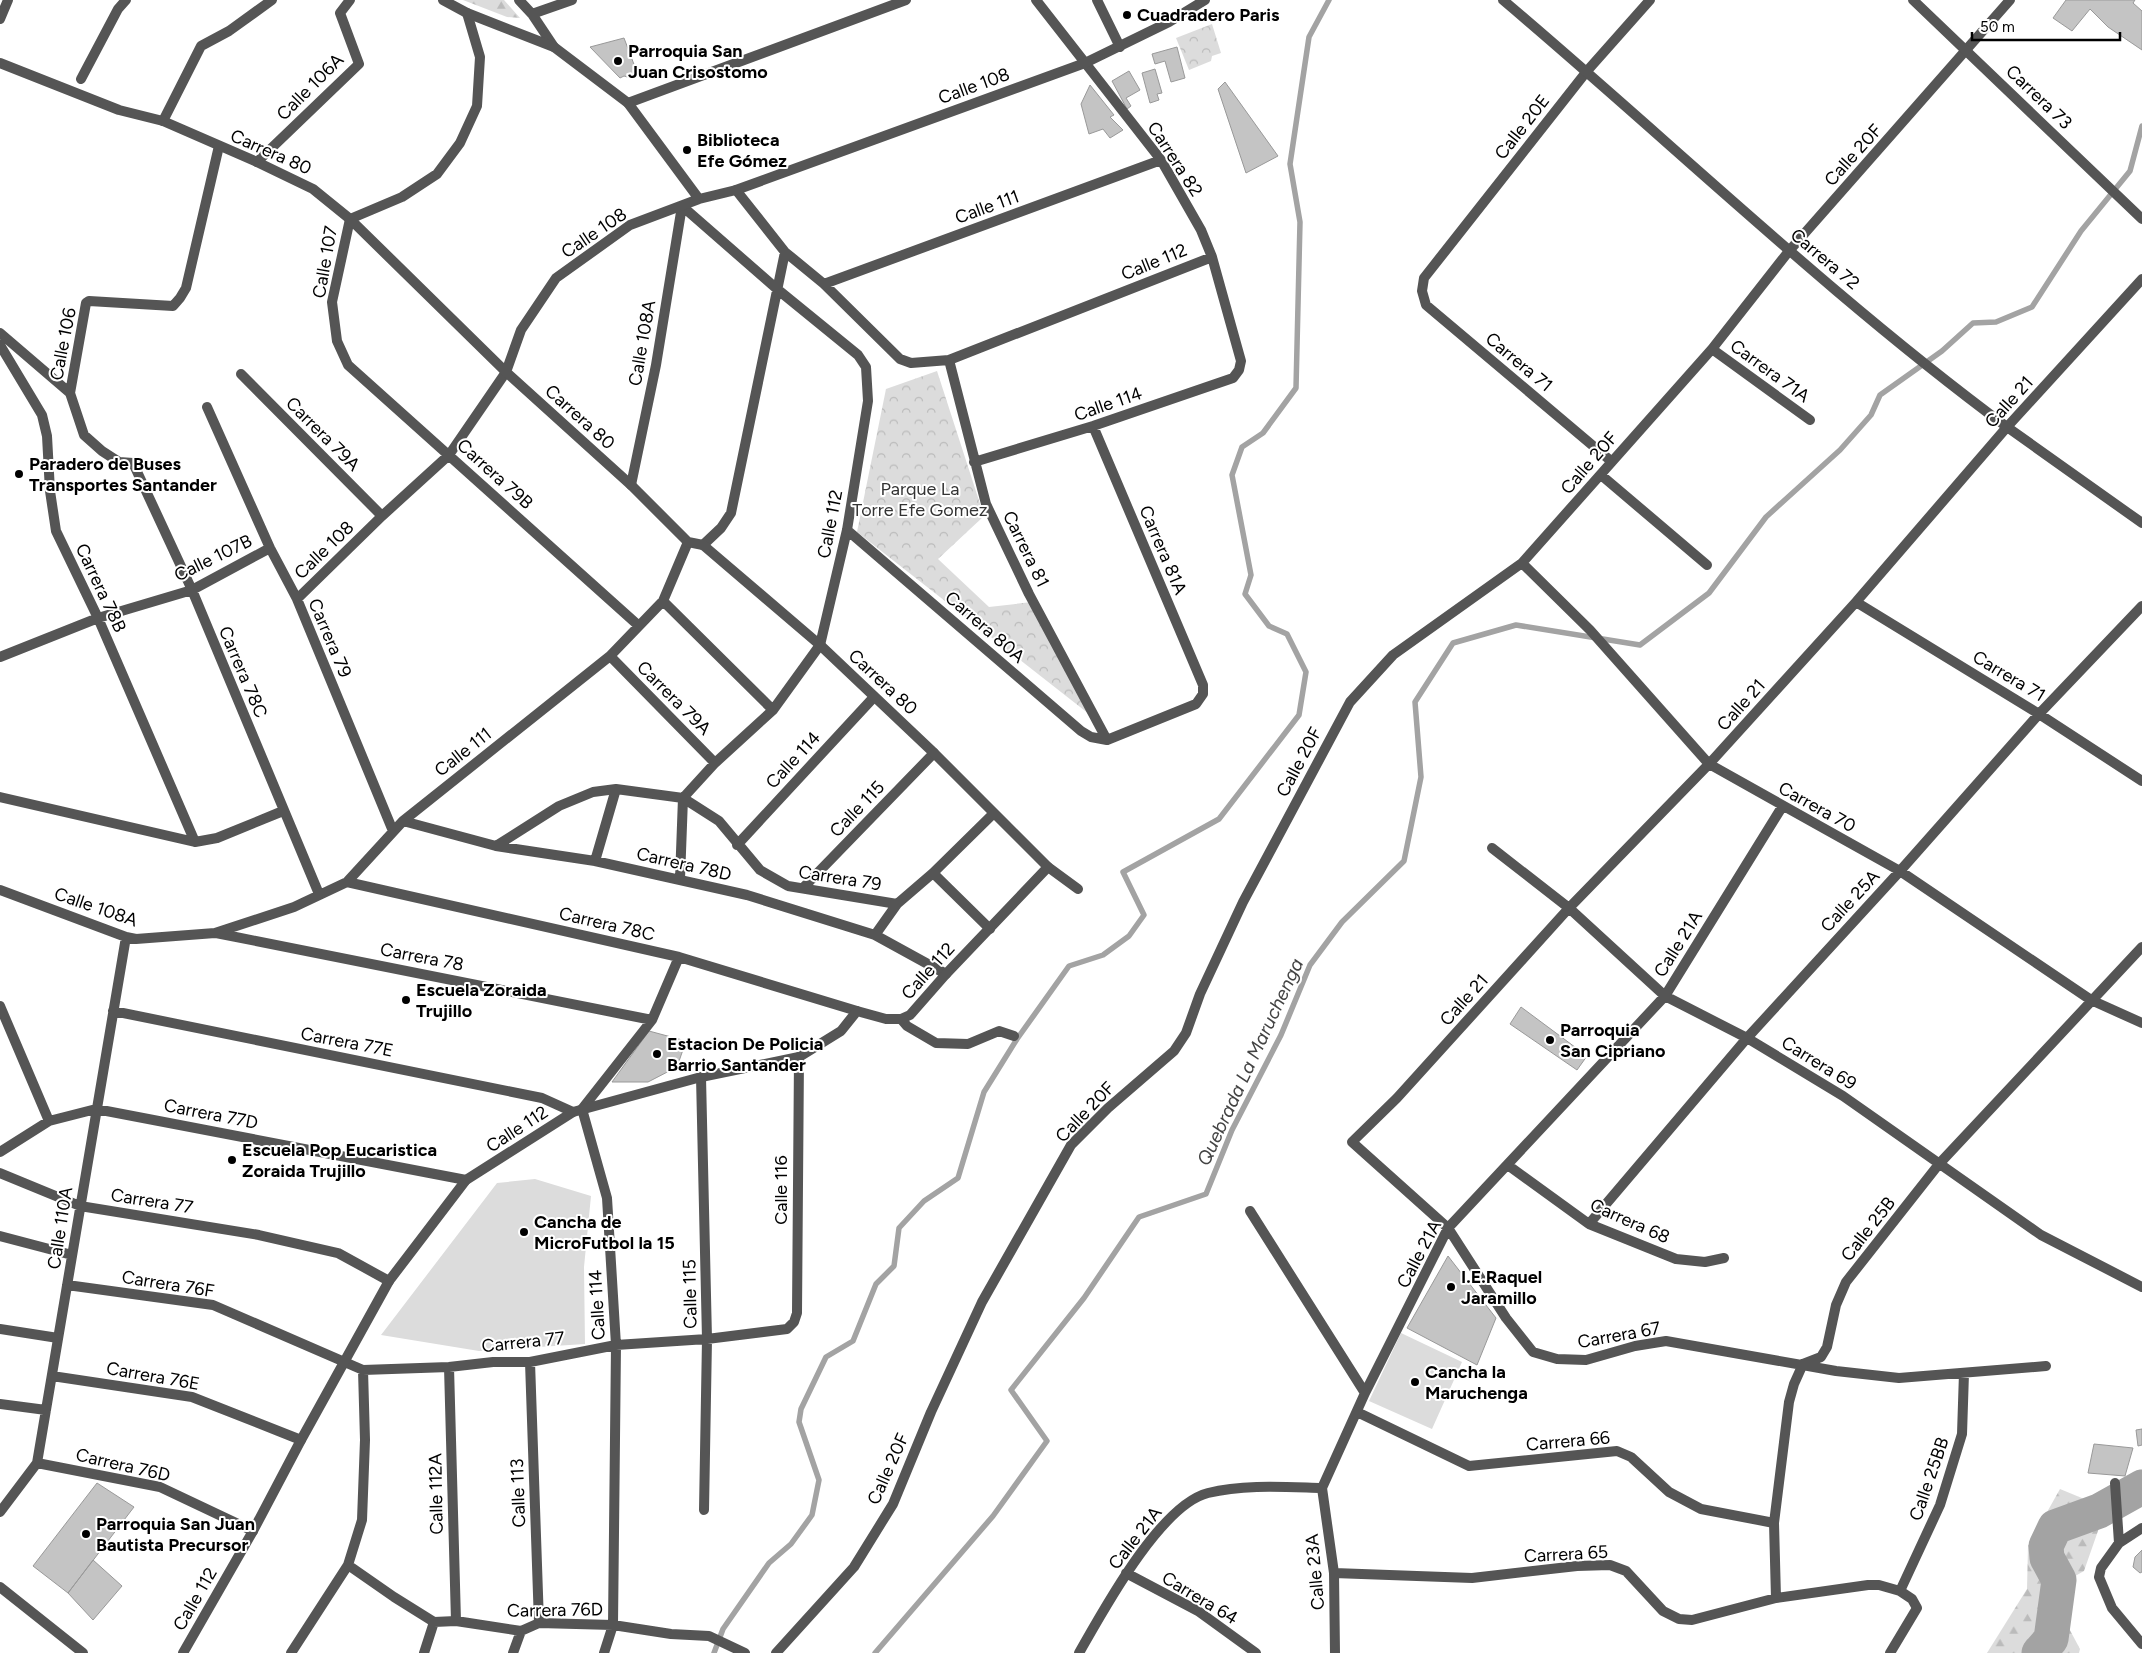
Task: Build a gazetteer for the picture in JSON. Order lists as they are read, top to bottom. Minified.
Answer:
{"streets":{"street":["Calle 108","Calle 106A","Carrera 73","Calle 20E","Carrera 80","Calle 20F","Carrera 82","Calle 111","Carrera 72","Calle 107","Calle 112","Calle 108A","Calle 106","Carrera 71","Carrera 71A","Calle 21","Calle 114","Carrera 79A","Carrera 79B","Carrera 81","Carrera 81A","Calle 107B","Carrera 78B","Carrera 80A","Carrera 79","Carrera 78C","Carrera 70","Calle 115","Carrera 78D","Calle 25A","Calle 21A","Carrera 78","Carrera 77E","Carrera 69","Carrera 77D","Calle 116","Carrera 77","Carrera 68","Calle 110A","Calle 25B","Carrera 76F","Carrera 67","Carrera 76E","Carrera 66","Carrera 76D","Calle 25BB","Calle 113","Calle 112A","Carrera 65","Calle 23A","Carrera 64"]},"crossings":[["Calle 108","Carrera 80"],["Calle 108","Carrera 82"],["Calle 108","Calle 112"],["Calle 108","Calle 108A"],["Calle 108","Carrera 79A"],["Calle 108","Carrera 79B"],["Calle 108","Carrera 79"],["Calle 106A","Carrera 80"],["Carrera 73","Calle 20F"],["Calle 20E","Carrera 72"],["Calle 20E","Carrera 71"],["Carrera 80","Calle 111"],["Carrera 80","Calle 107"],["Carrera 80","Calle 112"],["Carrera 80","Calle 108A"],["Carrera 80","Calle 106"],["Carrera 80","Calle 114"],["Carrera 80","Calle 115"],["Calle 20F","Carrera 72"],["Calle 20F","Carrera 71"],["Calle 20F","Carrera 71A"],["Calle 20F","Carrera 70"],["Carrera 82","Calle 111"],["Carrera 82","Calle 112"],["Carrera 82","Calle 114"],["Calle 111","Calle 112"],["Calle 111","Calle 108A"],["Calle 111","Carrera 79A"],["Calle 111","Carrera 79B"],["Calle 111","Carrera 79"],["Calle 111","Carrera 78C"],["Calle 111","Carrera 78D"],["Calle 111","Carrera 78"],["Carrera 72","Calle 21"],["Calle 107","Carrera 79B"],["Calle 112","Calle 108A"],["Calle 112","Calle 114"],["Calle 112","Carrera 79A"],["Calle 112","Carrera 81"],["Calle 112","Carrera 80A"],["Calle 112","Carrera 79"],["Calle 112","Carrera 78C"],["Calle 112","Calle 115"],["Calle 112","Carrera 78D"],["Calle 112","Carrera 77E"],["Calle 112","Carrera 77D"],["Calle 112","Calle 116"],["Calle 112","Carrera 77"],["Calle 112","Carrera 76F"],["Calle 112","Carrera 76E"],["Calle 112","Carrera 76D"],["Calle 108A","Carrera 78"],["Calle 108A","Calle 110A"],["Calle 106","Carrera 78C"],["Carrera 71","Calle 21"],["Carrera 71","Calle 25A"],["Calle 21","Carrera 70"],["Calle 21","Carrera 69"],["Calle 21","Carrera 67"],["Calle 114","Carrera 81"],["Calle 114","Carrera 81A"],["Calle 114","Carrera 79"],["Calle 114","Carrera 77E"],["Calle 114","Carrera 77"],["Calle 114","Carrera 76D"],["Carrera 81","Carrera 81A"],["Carrera 81","Carrera 80A"],["Carrera 81A","Carrera 80A"],["Calle 107B","Carrera 78B"],["Calle 107B","Carrera 79"],["Calle 107B","Carrera 78C"],["Carrera 79","Calle 115"],["Carrera 79","Carrera 78D"],["Carrera 70","Calle 25A"],["Carrera 70","Calle 21A"],["Carrera 70","Calle 25B"],["Calle 115","Carrera 77"],["Calle 25A","Carrera 69"],["Calle 25A","Carrera 68"],["Calle 21A","Carrera 69"],["Calle 21A","Carrera 68"],["Calle 21A","Carrera 67"],["Calle 21A","Carrera 66"],["Calle 21A","Calle 23A"],["Calle 21A","Carrera 64"],["Carrera 77E","Calle 110A"],["Carrera 69","Calle 25B"],["Carrera 77D","Calle 110A"],["Calle 116","Carrera 77"],["Carrera 77","Calle 110A"],["Carrera 77","Carrera 76F"],["Carrera 77","Calle 113"],["Carrera 77","Calle 112A"],["Calle 110A","Carrera 76F"],["Calle 110A","Carrera 76E"],["Calle 110A","Carrera 76D"],["Calle 25B","Carrera 67"],["Carrera 67","Calle 25BB"],["Carrera 76D","Calle 113"],["Carrera 76D","Calle 112A"],["Calle 25BB","Carrera 65"],["Carrera 65","Calle 23A"]],"water":["Quebrada La Maruchenga"],"parks":["Parque La Torre Efe Gomez"],"places":["Cuadradero Paris","Parroquia San Juan Crisostomo","Biblioteca Efe Gómez","Paradero de Buses Transportes Santander","Escuela Zoraida Trujillo","Parroquia San Cipriano","Estacion De Policia Barrio Santander","Escuela Pop Eucaristica Zoraida Trujillo","Cancha de MicroFutbol la 15","I.E.Raquel Jaramillo","Cancha la Maruchenga","Parroquia San Juan Bautista Precursor"],"scale_bar":"50 m"}
